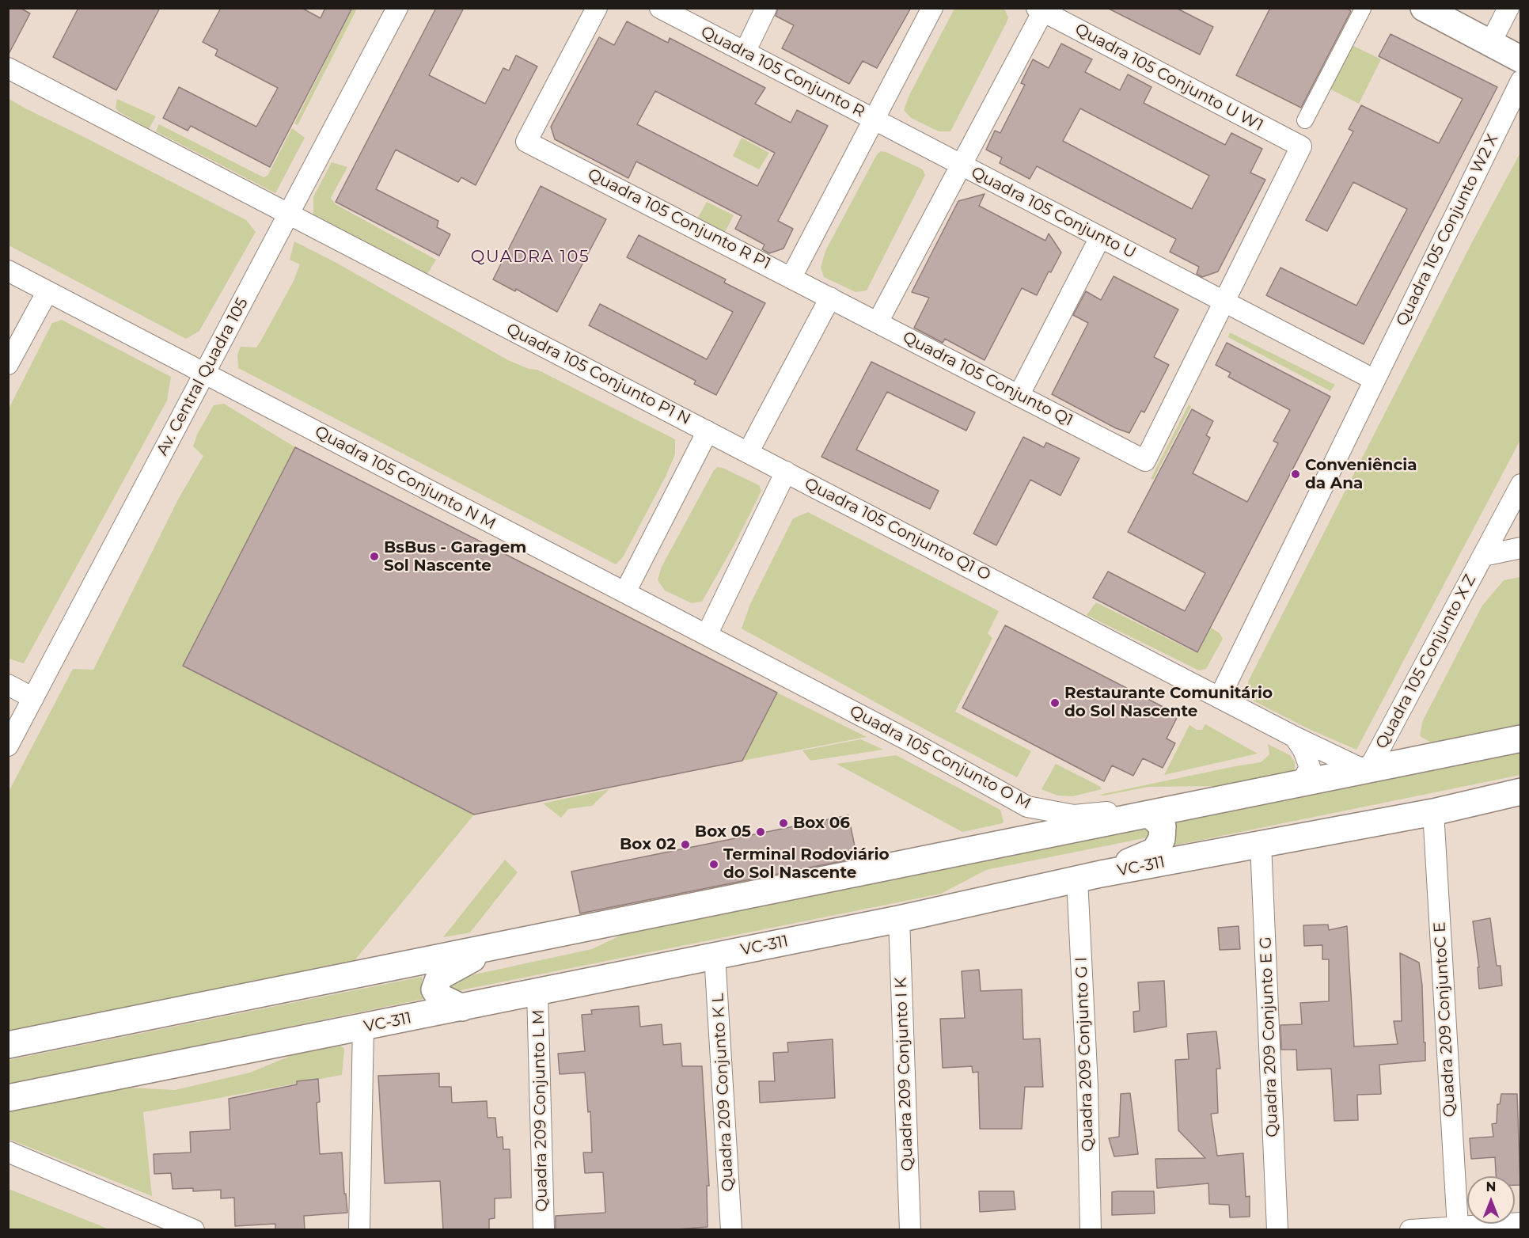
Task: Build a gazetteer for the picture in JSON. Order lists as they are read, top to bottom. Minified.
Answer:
{"streets":{"main road":["VC-311"],"street":["Quadra 105 Conjunto R","Quadra 105 Conjunto U W1","Quadra 105 Conjunto U","Quadra 105 Conjunto R P1","Quadra 105 Conjunto W2 X","Quadra 105 Conjunto P1 N","Av. Central Quadra 105","Quadra 105 Conjunto Q1","Quadra 105 Conjunto N M","Quadra 105 Conjunto Q1 O","Quadra 105 Conjunto X Z","Quadra 105 Conjunto O M","Quadra 209 ConjuntoC E","Quadra 209 Conjunto E G","Quadra 209 Conjunto G I","Quadra 209 Conjunto I K","Quadra 209 Conjunto K L","Quadra 209 Conjunto L M"]},"crossings":[["Quadra 105 Conjunto R","Quadra 105 Conjunto R P1"],["Quadra 105 Conjunto U W1","Quadra 105 Conjunto U"],["Quadra 105 Conjunto U W1","Quadra 105 Conjunto Q1"],["Quadra 105 Conjunto U","Quadra 105 Conjunto W2 X"],["Quadra 105 Conjunto U","Quadra 105 Conjunto Q1"],["Quadra 105 Conjunto R P1","Quadra 105 Conjunto Q1"],["Quadra 105 Conjunto W2 X","Quadra 105 Conjunto Q1 O"],["Quadra 105 Conjunto P1 N","Av. Central Quadra 105"],["Quadra 105 Conjunto P1 N","Quadra 105 Conjunto Q1 O"],["Av. Central Quadra 105","Quadra 105 Conjunto N M"],["Quadra 105 Conjunto N M","Quadra 105 Conjunto O M"],["Quadra 105 Conjunto Q1 O","Quadra 105 Conjunto X Z"],["VC-311","Quadra 209 ConjuntoC E"],["VC-311","Quadra 209 Conjunto E G"],["VC-311","Quadra 209 Conjunto G I"],["VC-311","Quadra 209 Conjunto I K"],["VC-311","Quadra 209 Conjunto K L"],["VC-311","Quadra 209 Conjunto L M"]],"districts":["QUADRA 105"],"places":["Conveniência da Ana","BsBus - Garagem Sol Nascente","Restaurante Comunitário do Sol Nascente","Box 06","Box 05","Box 02","Terminal Rodoviário do Sol Nascente"],"north":"top"}
